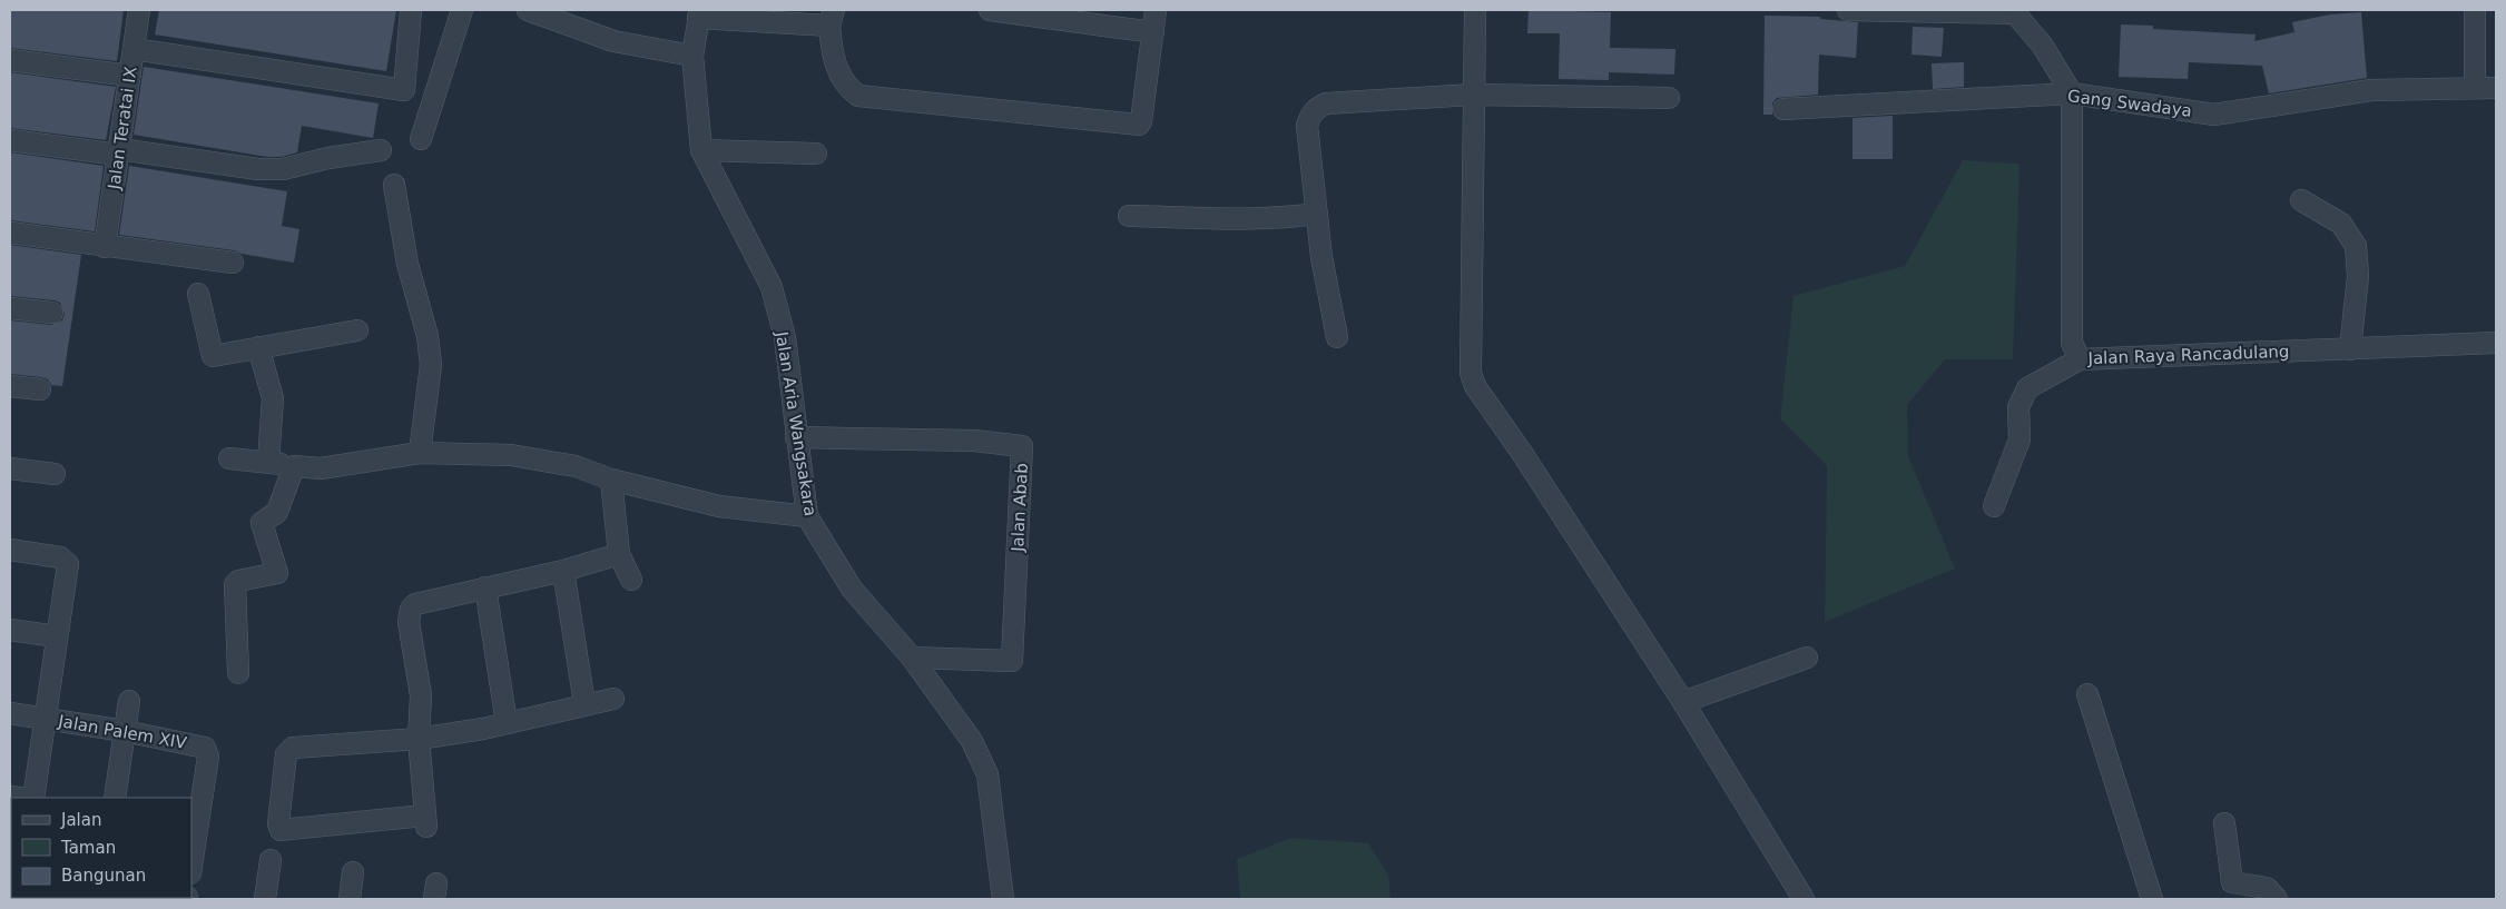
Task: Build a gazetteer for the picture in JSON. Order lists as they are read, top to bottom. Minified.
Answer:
{"streets":{"street":["Gang Swadaya","Jalan Teratai IX","Jalan Raya Rancadulang","Jalan Aria Wangsakara","Jalan Abab","Jalan Palem XIV"]},"crossings":[["Gang Swadaya","Jalan Raya Rancadulang"],["Jalan Aria Wangsakara","Jalan Abab"]],"legend":["Jalan","Taman","Bangunan"]}
